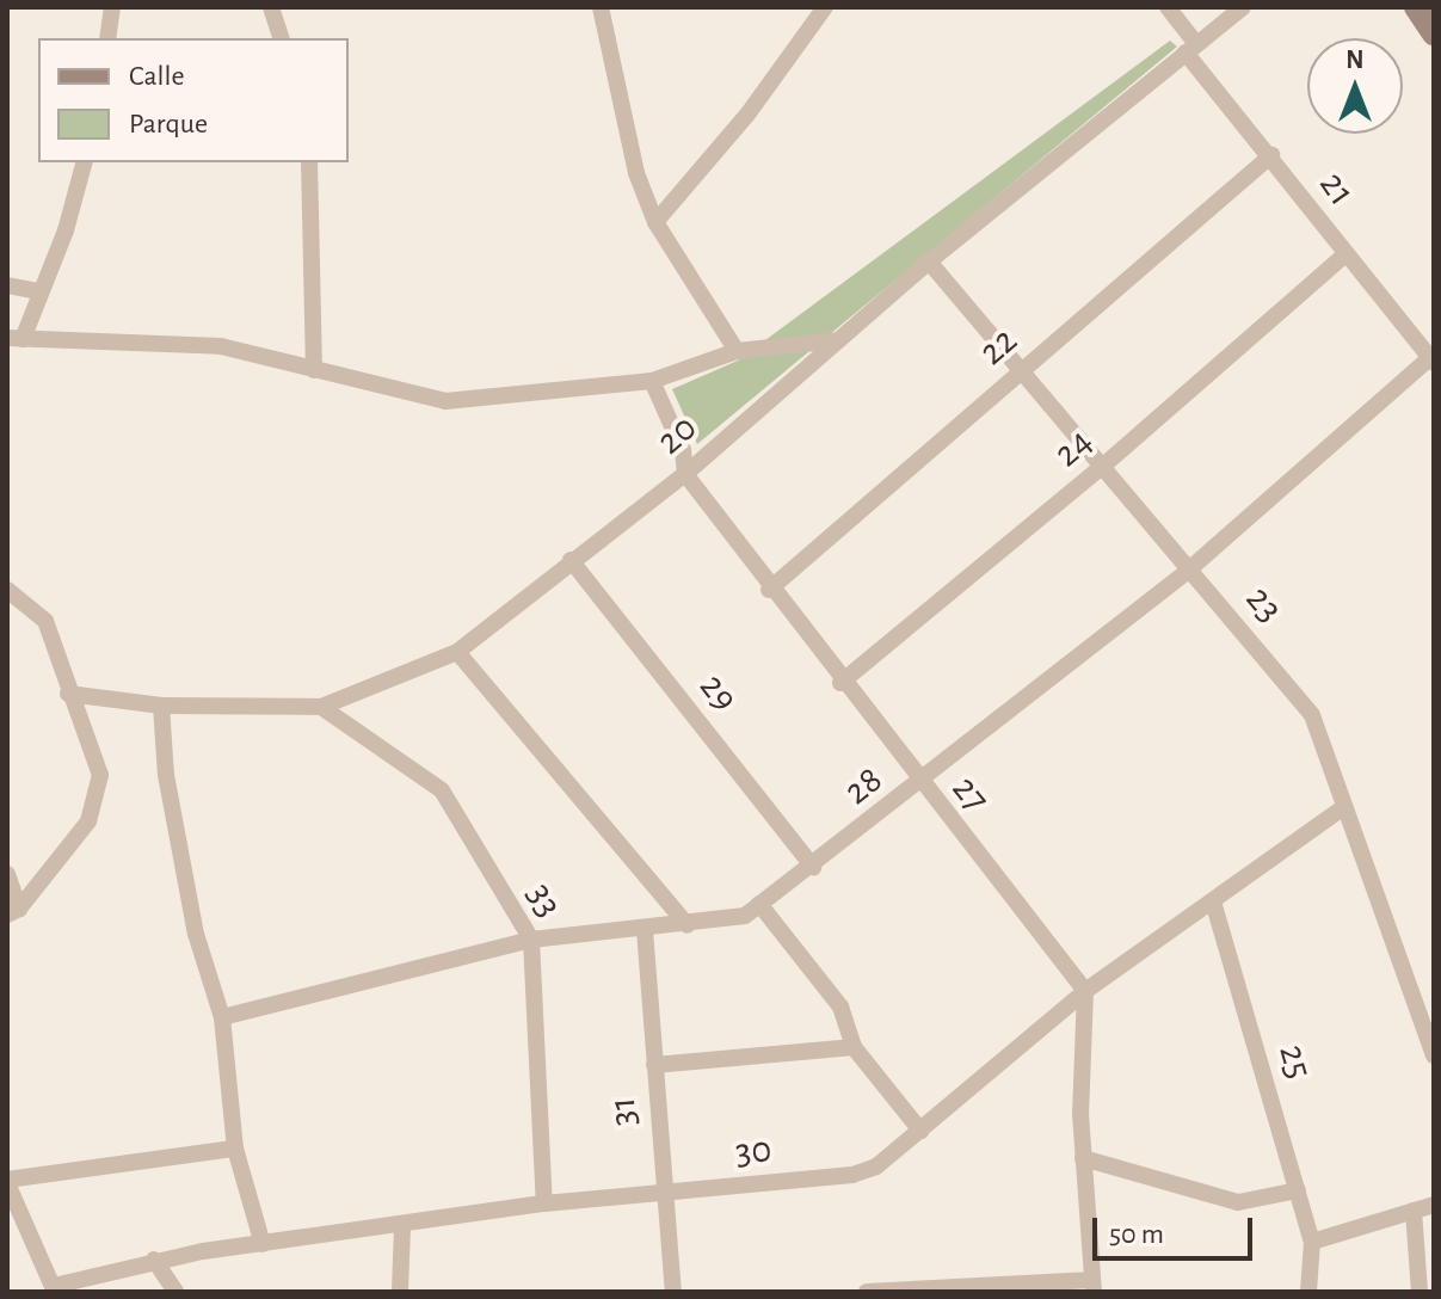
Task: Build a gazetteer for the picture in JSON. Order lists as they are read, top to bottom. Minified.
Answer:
{"streets":{"street":["21","22","20","24","23","29","28","27","33","25","31","30"]},"crossings":[["21","22"],["21","20"],["21","24"],["21","28"],["22","23"],["22","27"],["20","23"],["20","29"],["20","27"],["20","33"],["24","23"],["24","27"],["23","28"],["23","30"],["29","28"],["28","27"],["28","33"],["28","31"],["27","30"],["33","30"],["25","30"],["31","30"]],"legend":["Calle","Parque"],"scale_bar":"50 m","north":"top"}
